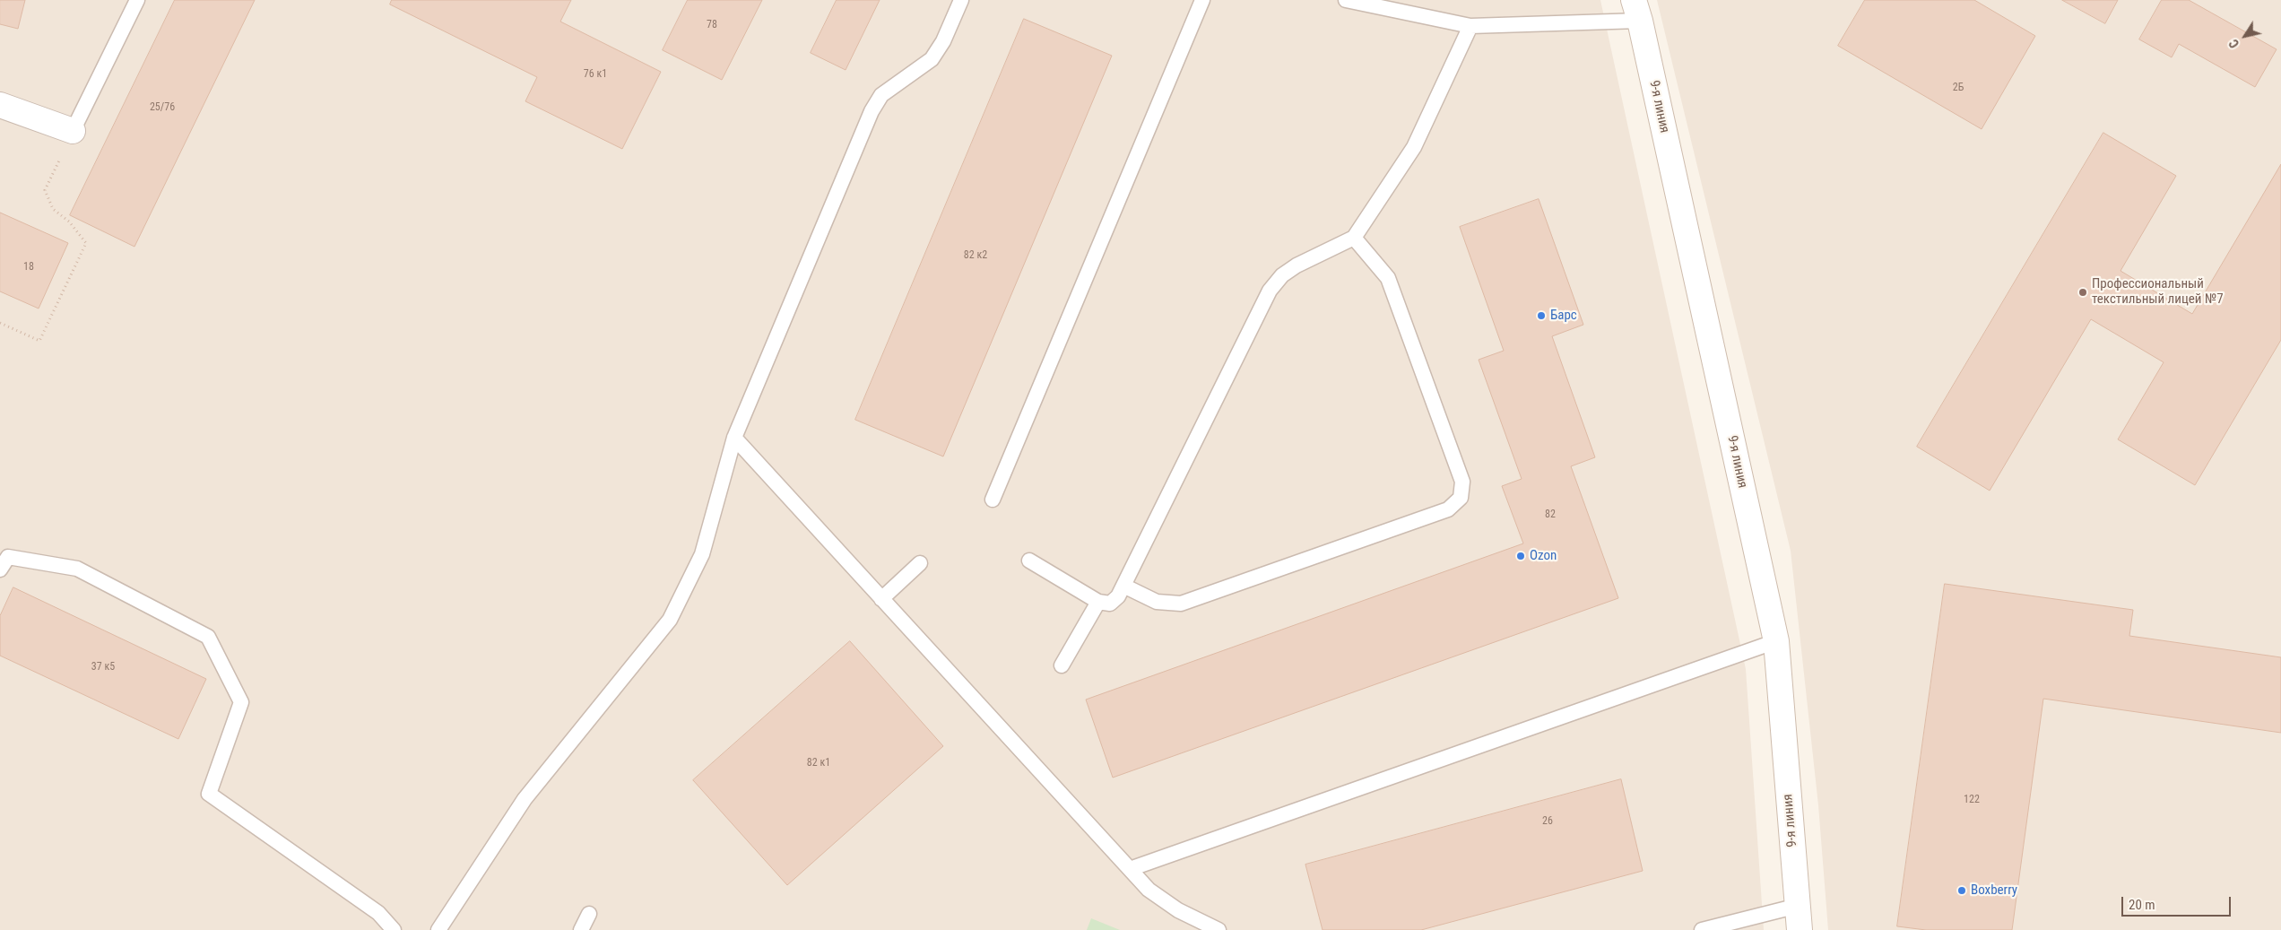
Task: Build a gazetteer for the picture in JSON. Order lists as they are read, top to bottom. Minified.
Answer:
{"streets":{"street":["9-я линия"]},"places":["Профессиональный текстильный лицей №7","Барс","Ozon","Boxberry"],"house_numbers":["78","76 к1","2Б","25/76","82 к2","18","82","37 к5","82 к1","122","26"],"scale_bar":"20 m","north":"bottom left"}
